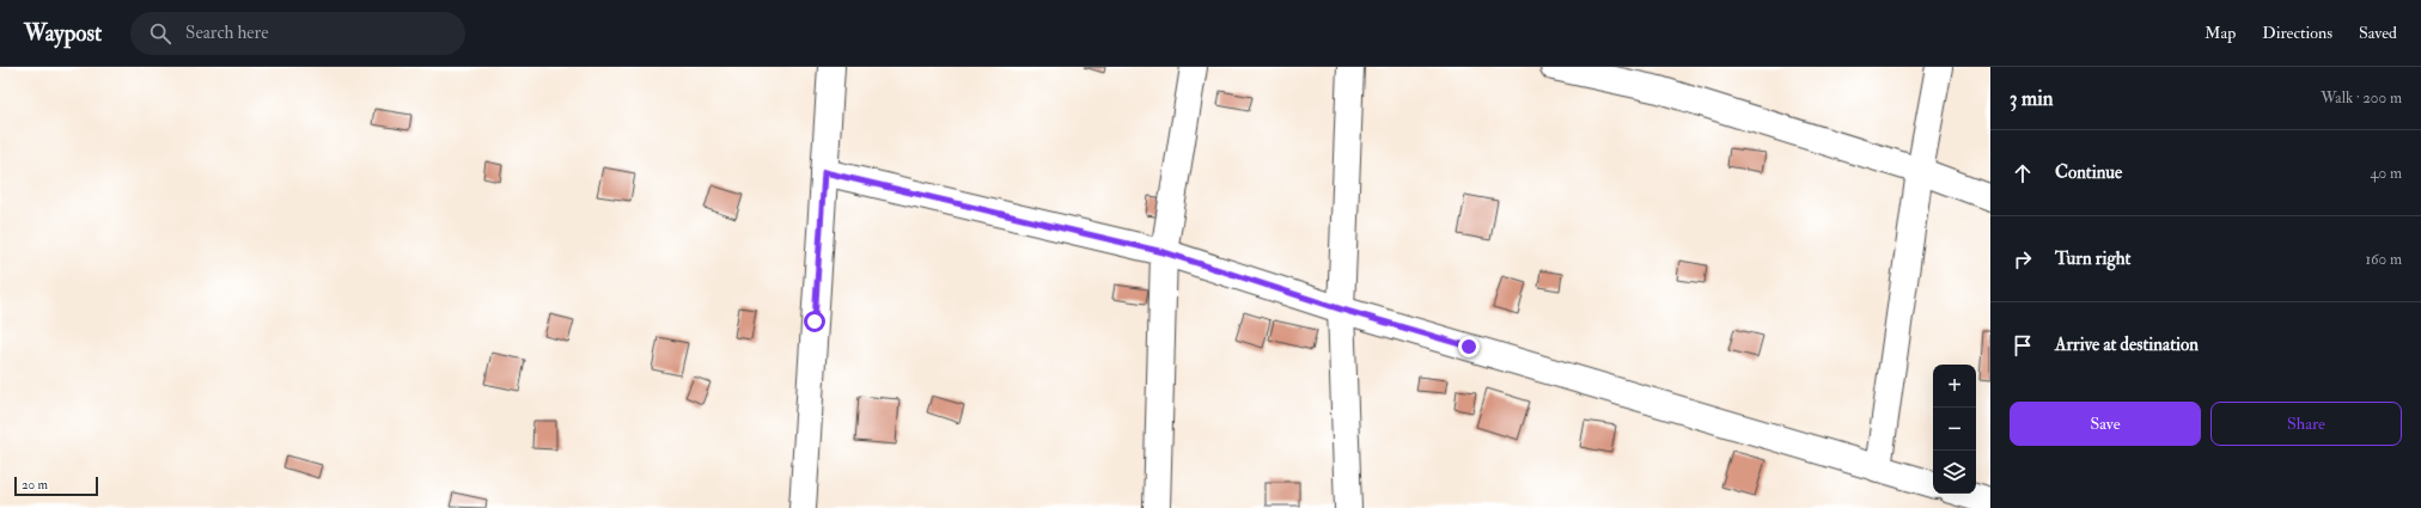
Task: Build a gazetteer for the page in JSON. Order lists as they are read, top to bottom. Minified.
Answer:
{"scale_bar":"20 m","page":{"header":"Waypost","search":"Search here","nav":["Map","Directions","Saved"],"heading":["3 min","Walk · 200 m"],"list":[["Continue","40 m"],["Turn right","160 m"],"Arrive at destination"],"map_buttons":["+","−"],"buttons":["Save","Share"],"scale":"20 m"}}
